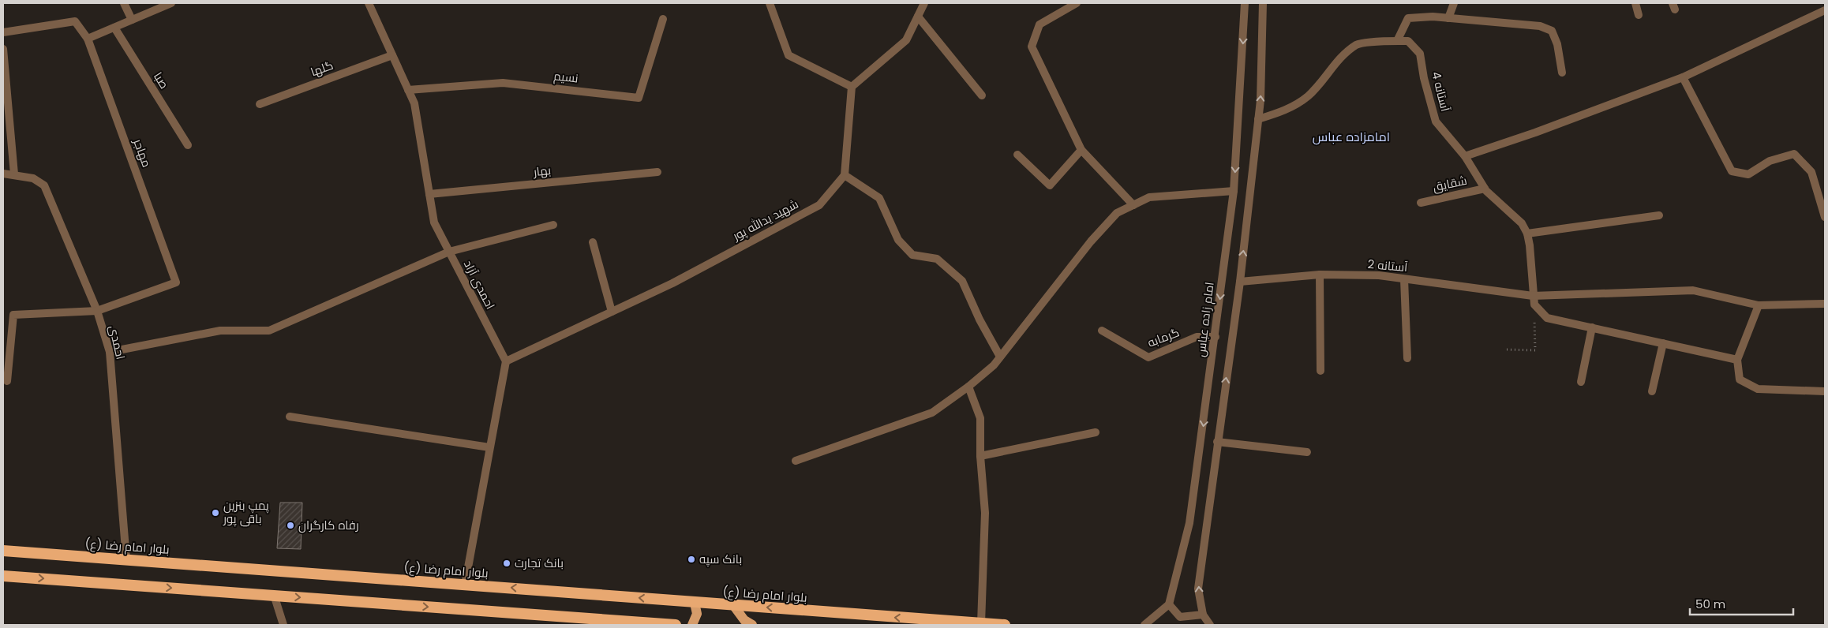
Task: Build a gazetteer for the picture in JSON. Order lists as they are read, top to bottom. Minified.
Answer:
{"streets":{"highway":["بلوار امام رضا (ع)"],"street":["گلها","نسیم","صبا","آستانه 4","مهاجر","بهار","شقایق","شهید یدالله پور","آستانه 2","احمدی آزاد","امام زاده عباس","گرمابه","احمدی"]},"crossings":[["گلها","احمدی آزاد"],["نسیم","احمدی آزاد"],["آستانه 4","شقایق"],["آستانه 4","آستانه 2"],["مهاجر","احمدی"],["بهار","احمدی آزاد"],["شهید یدالله پور","احمدی آزاد"],["امام زاده عباس","گرمابه"],["احمدی","بلوار امام رضا (ع)"]],"districts":["امامزاده عباس"],"places":["پمپ بنزین باقی پور","رفاه کارگران","بانک سپه","بانک تجارت"],"scale_bar":"50 m"}
